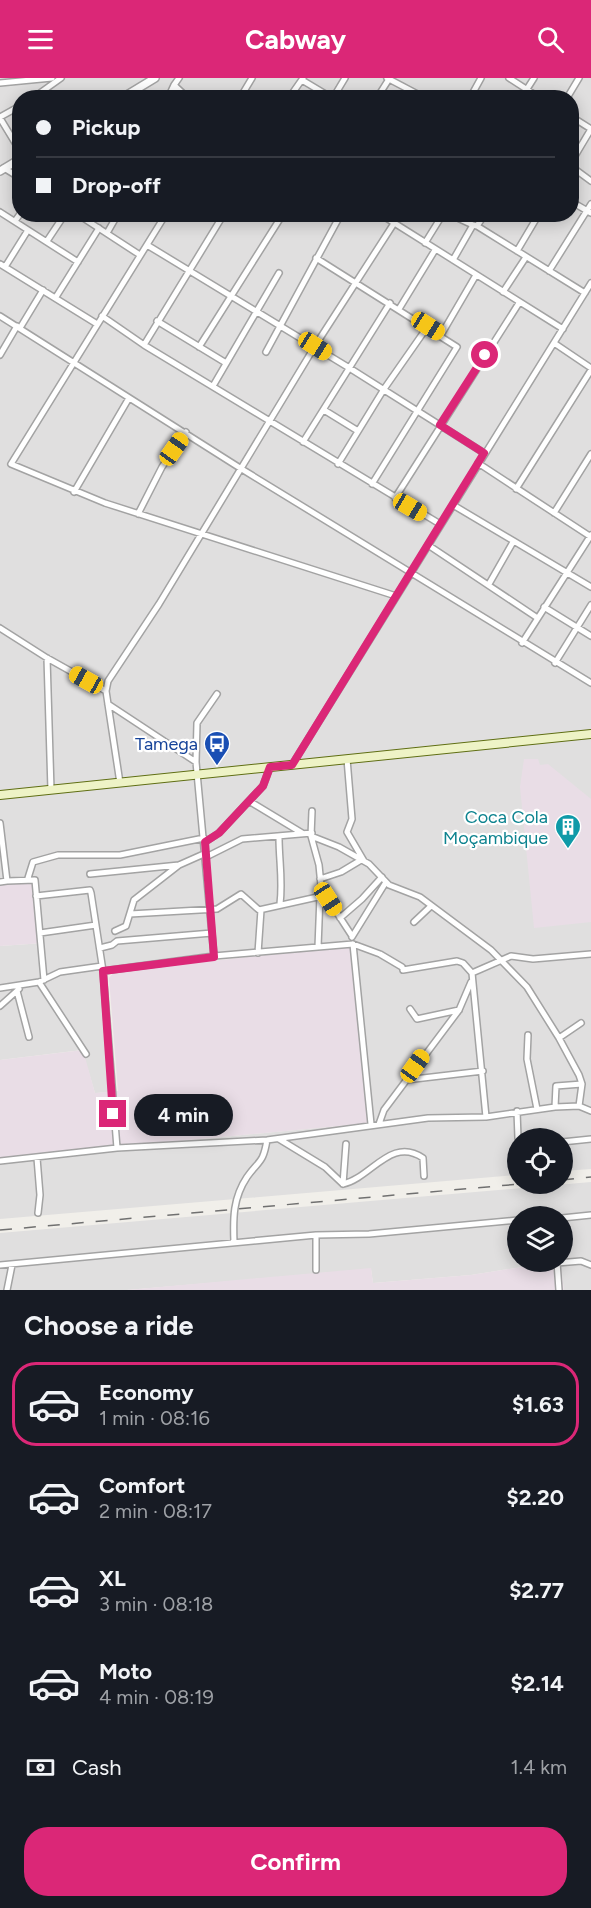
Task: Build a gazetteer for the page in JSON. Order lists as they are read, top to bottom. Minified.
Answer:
{"places":{"bus stop":["Tamega"],"building":["Coca Cola Moçambique"]},"page":{"header":"Cabway","banner":["Pickup","Drop-off"],"bubble":"4 min","heading":"Choose a ride","list":[{"name":"Economy","note":"1 min · 08:16","value":"$1.63"},{"name":"Comfort","note":"2 min · 08:17","value":"$2.20"},{"name":"XL","note":"3 min · 08:18","value":"$2.77"},{"name":"Moto","note":"4 min · 08:19","value":"$2.14"}],"pay":["Cash","1.4 km"],"buttons":"Confirm"}}
